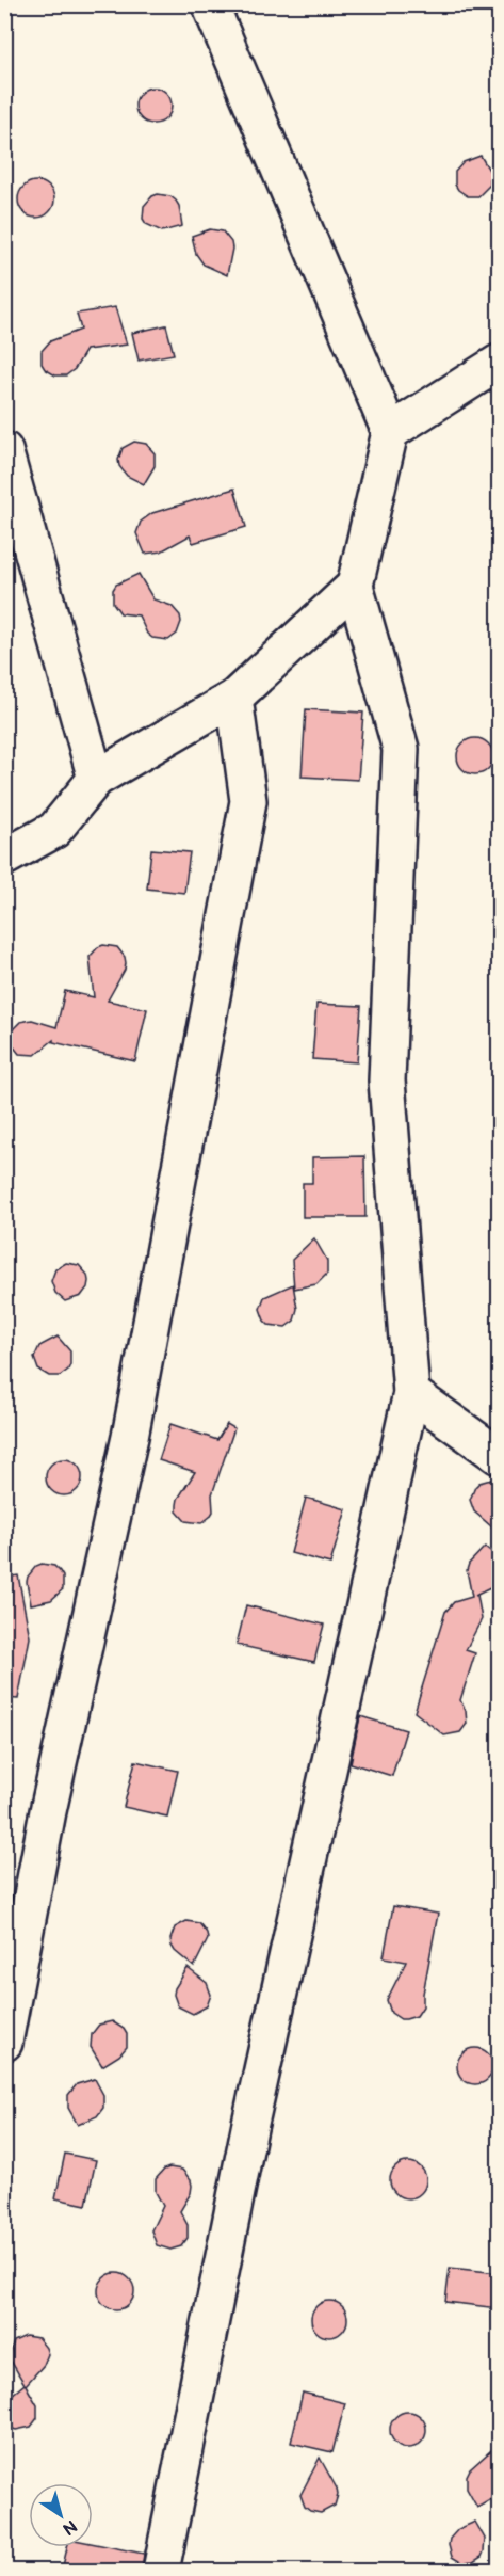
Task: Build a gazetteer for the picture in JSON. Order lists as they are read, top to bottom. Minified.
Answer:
{"north":"bottom right"}
